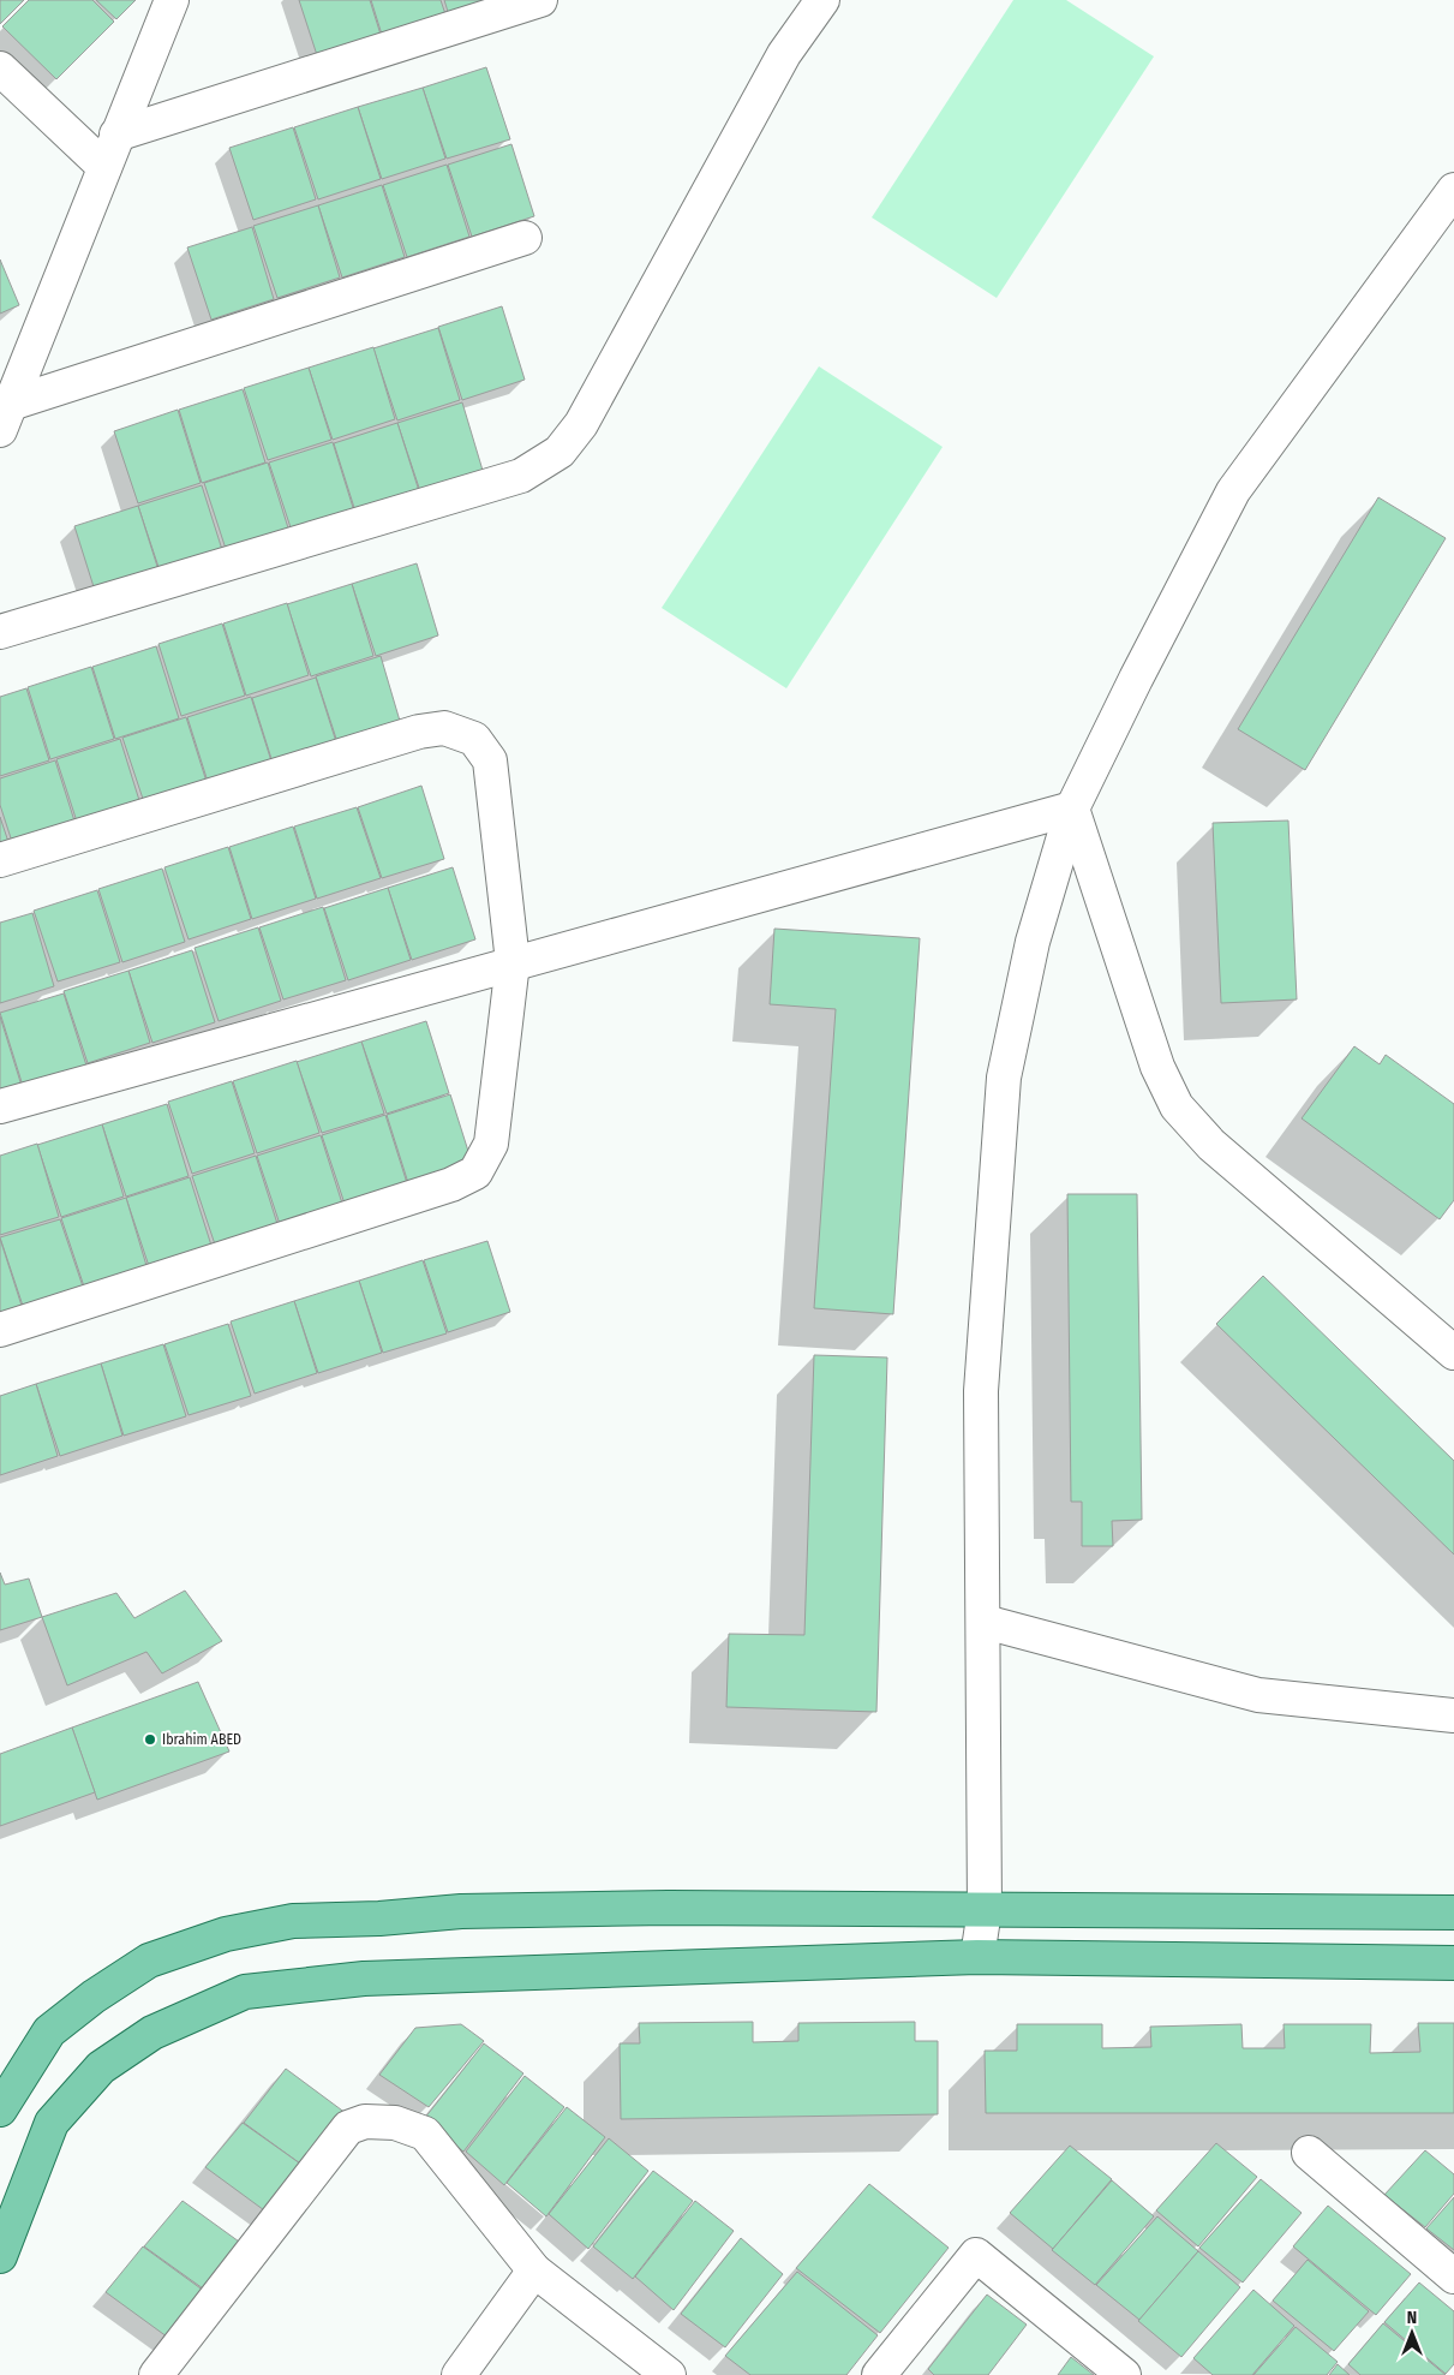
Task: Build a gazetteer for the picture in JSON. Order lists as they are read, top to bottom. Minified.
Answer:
{"places":["Ibrahim ABED"],"north":"top"}
